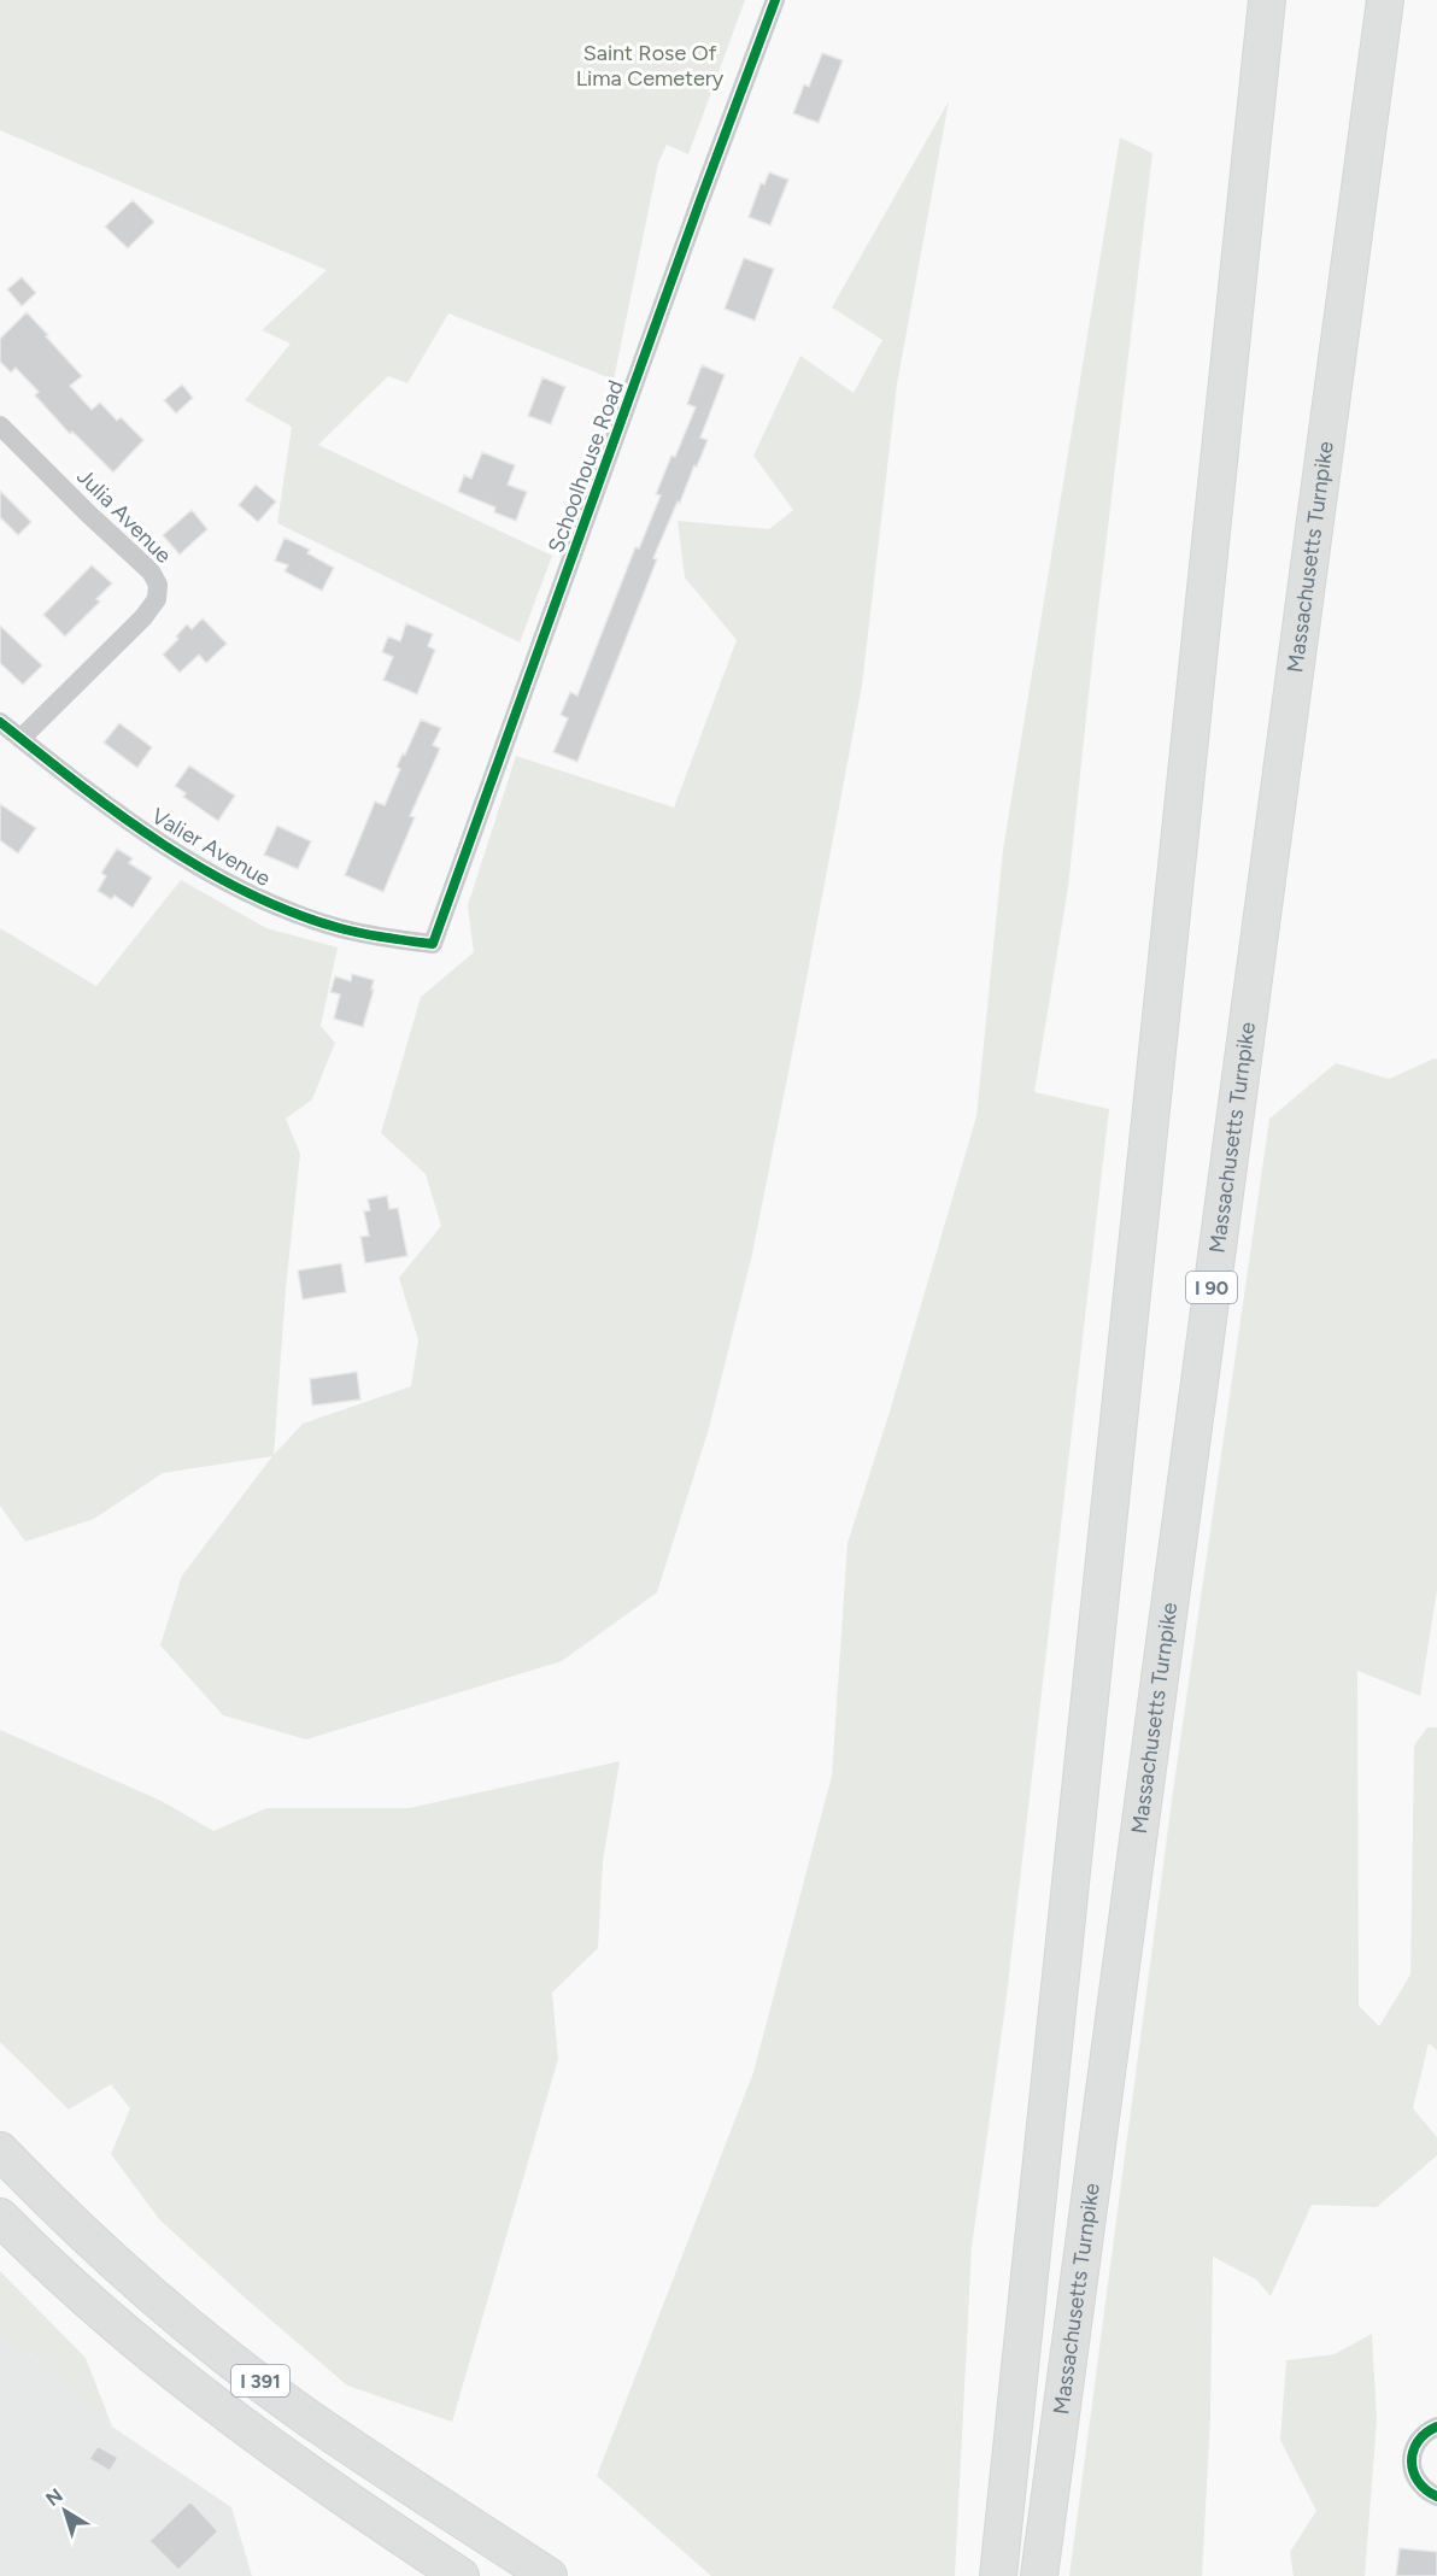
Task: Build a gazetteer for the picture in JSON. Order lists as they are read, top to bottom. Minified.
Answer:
{"streets":{"highway":["Massachusetts Turnpike","I 90","I 391"],"street":["Schoolhouse Road","Julia Avenue","Valier Avenue"]},"crossings":[["Schoolhouse Road","Valier Avenue"],["Julia Avenue","Valier Avenue"]],"parks":["Saint Rose Of Lima Cemetery"],"north":"top left"}
